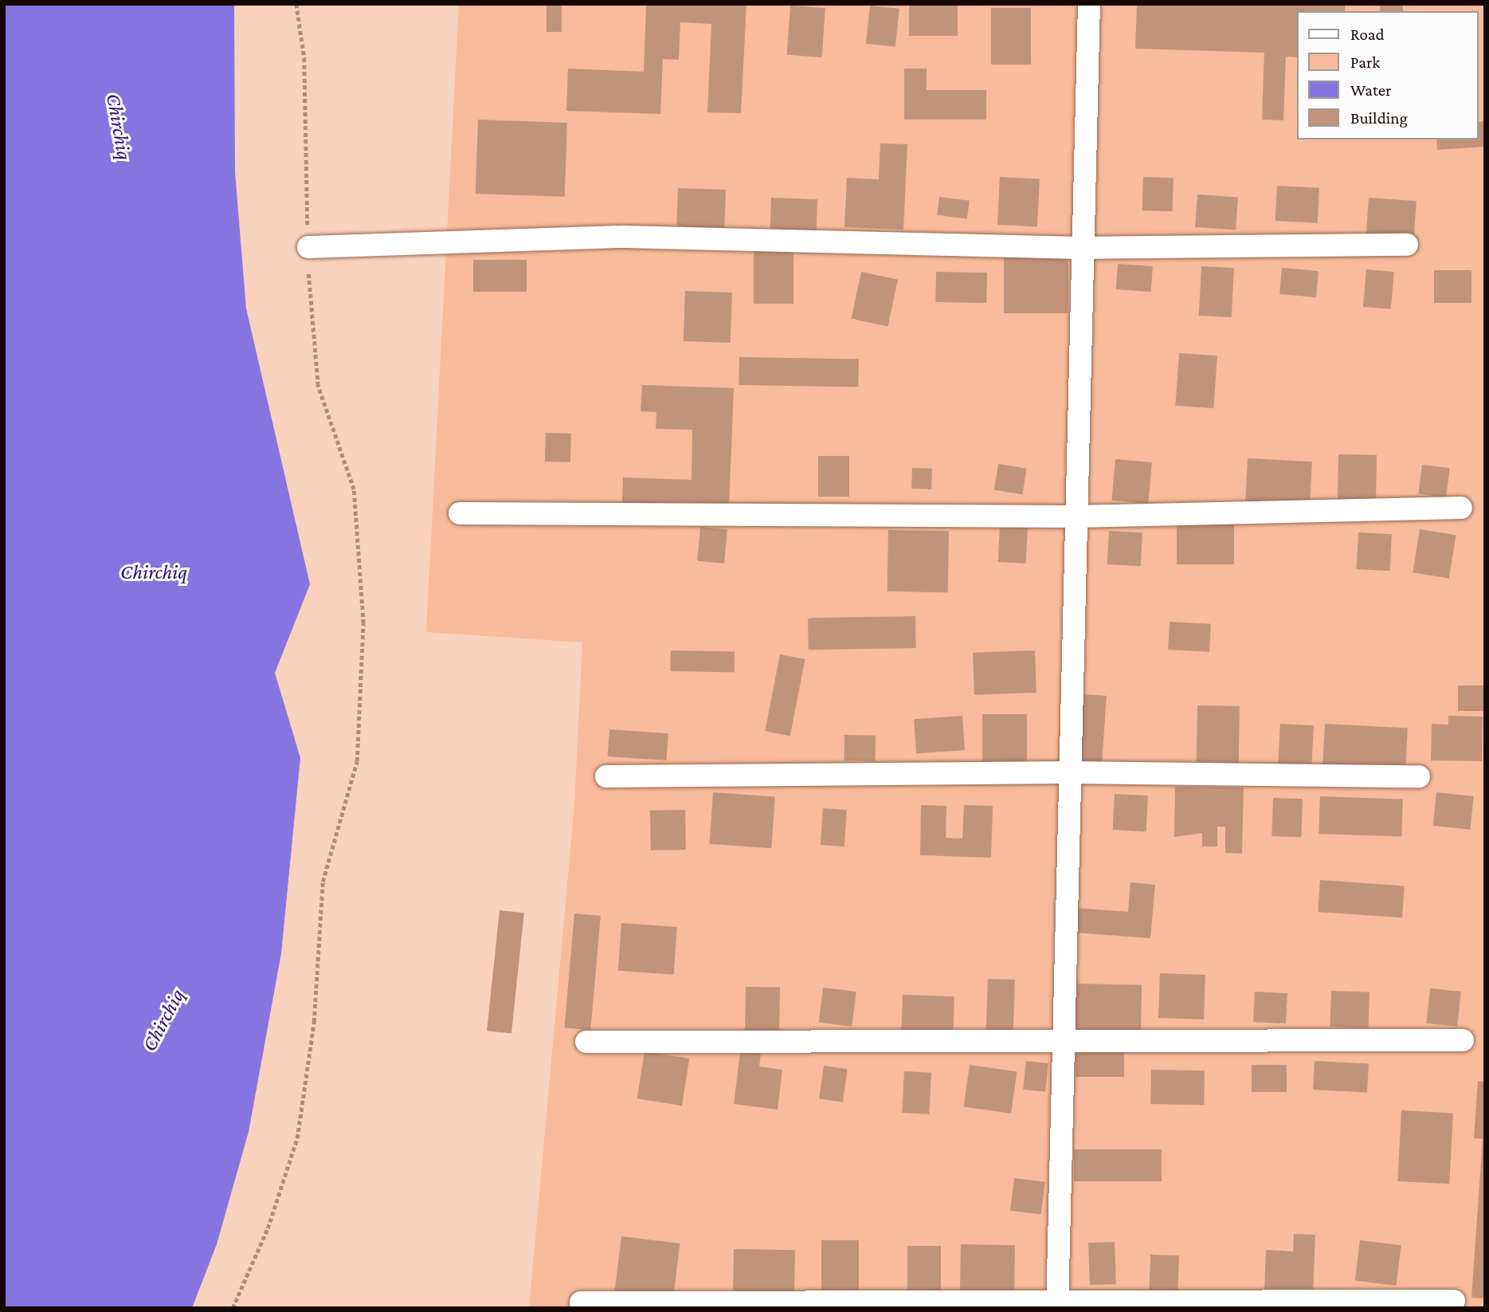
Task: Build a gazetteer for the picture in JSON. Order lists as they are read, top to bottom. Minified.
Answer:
{"water":["Chirchiq"],"legend":["Road","Park","Water","Building"]}
